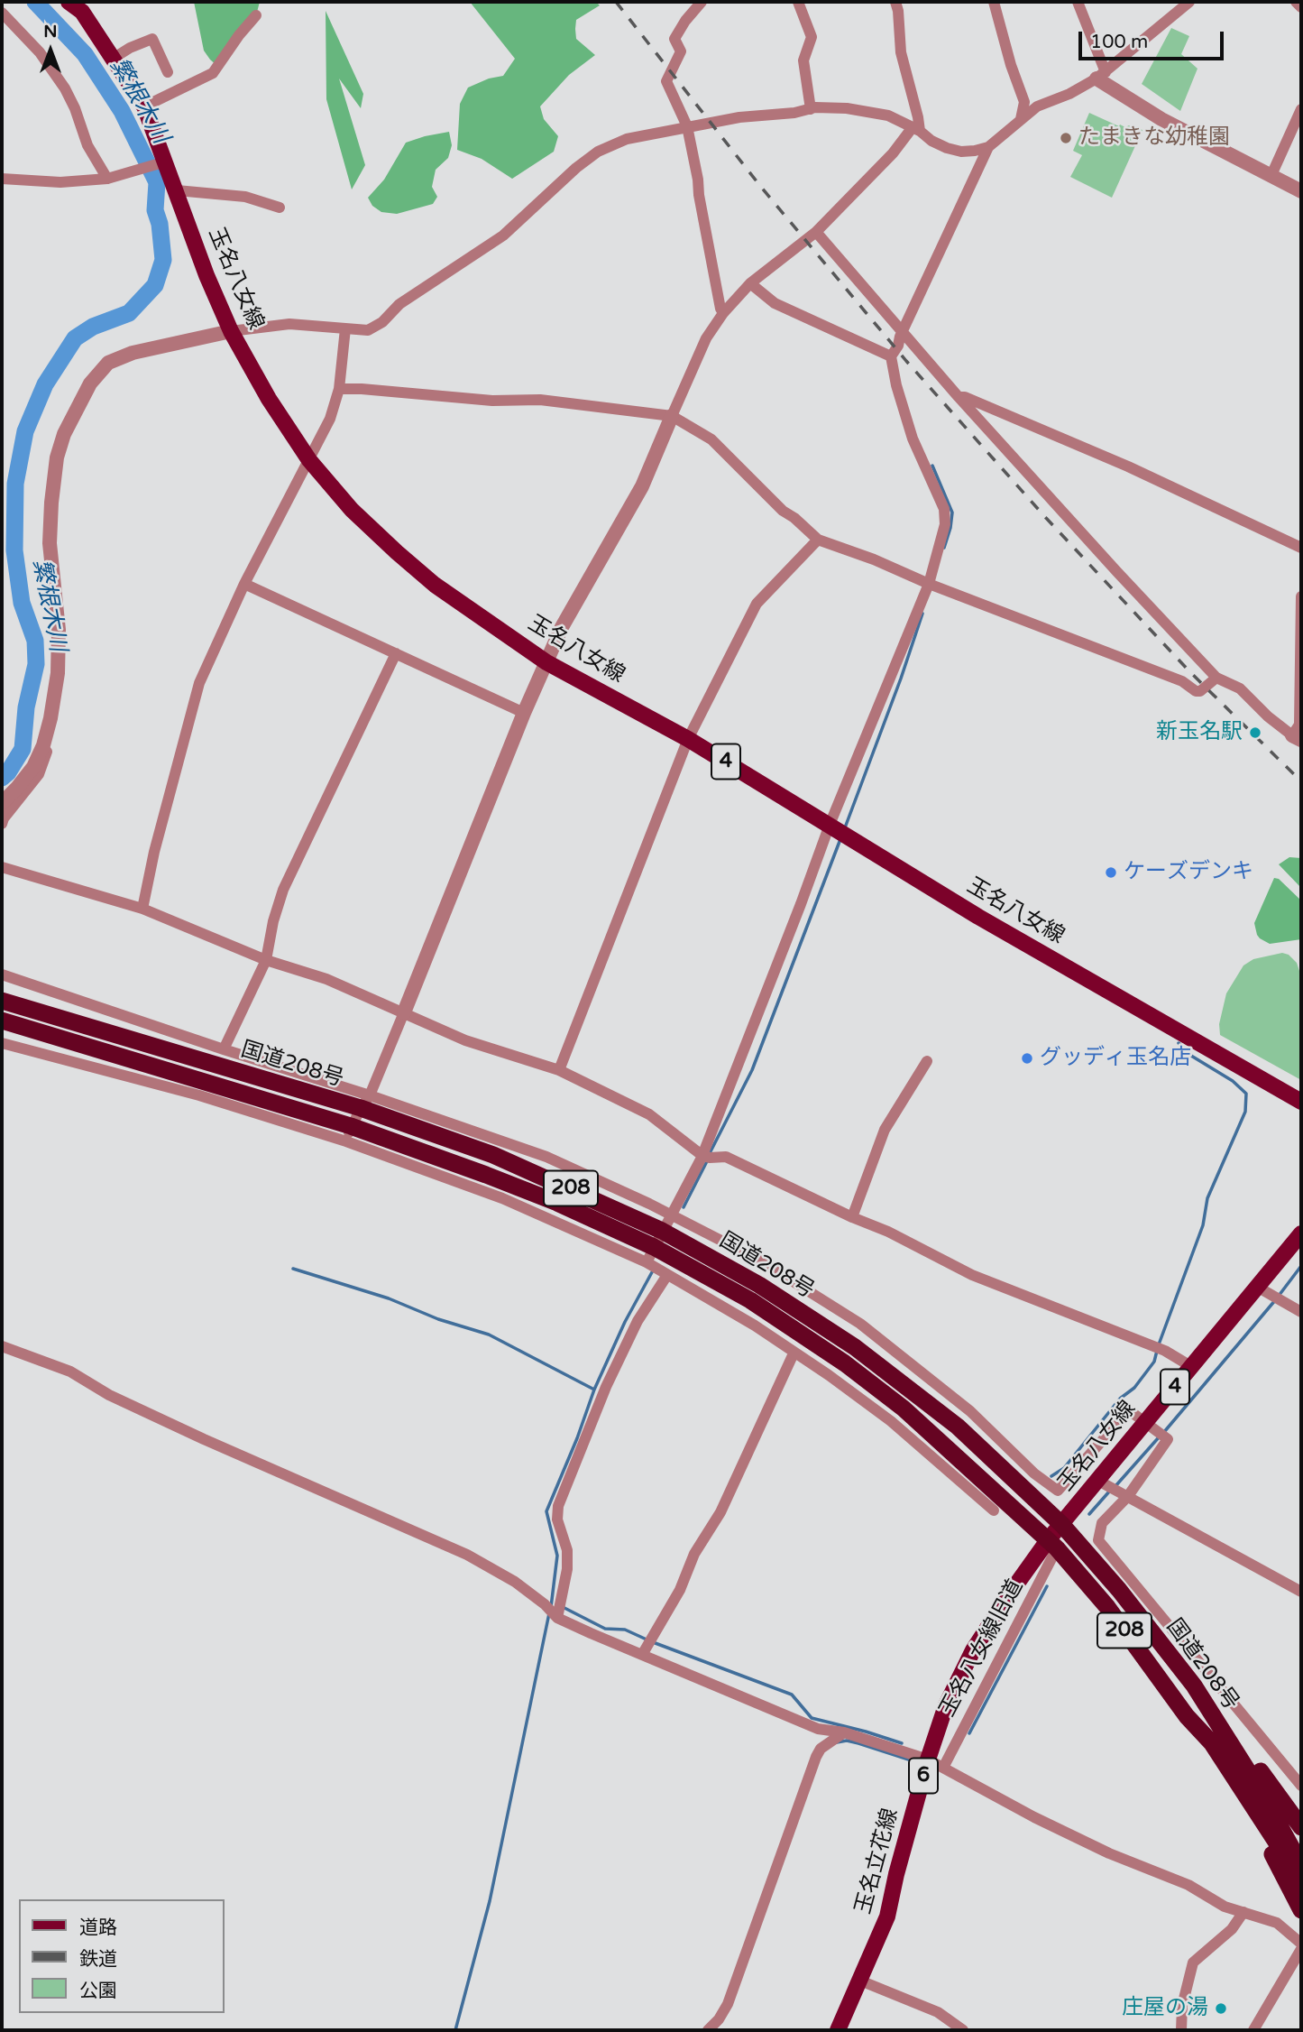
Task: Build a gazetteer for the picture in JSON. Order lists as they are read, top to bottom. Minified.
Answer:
{"streets":{"highway":["国道208号","208"],"main road":["玉名八女線","4","6","玉名立花線"],"street":["玉名八女線旧道"]},"crossings":[["玉名八女線","国道208号"],["玉名八女線","玉名八女線旧道"],["玉名八女線","玉名立花線"],["国道208号","玉名八女線旧道"],["国道208号","玉名立花線"],["玉名八女線旧道","玉名立花線"]],"water":["繁根木川"],"places":["たまきな幼稚園","新玉名駅","ケーズデンキ","グッディ玉名店","庄屋の湯"],"legend":["道路","鉄道","公園"],"scale_bar":"100 m","north":"top"}
